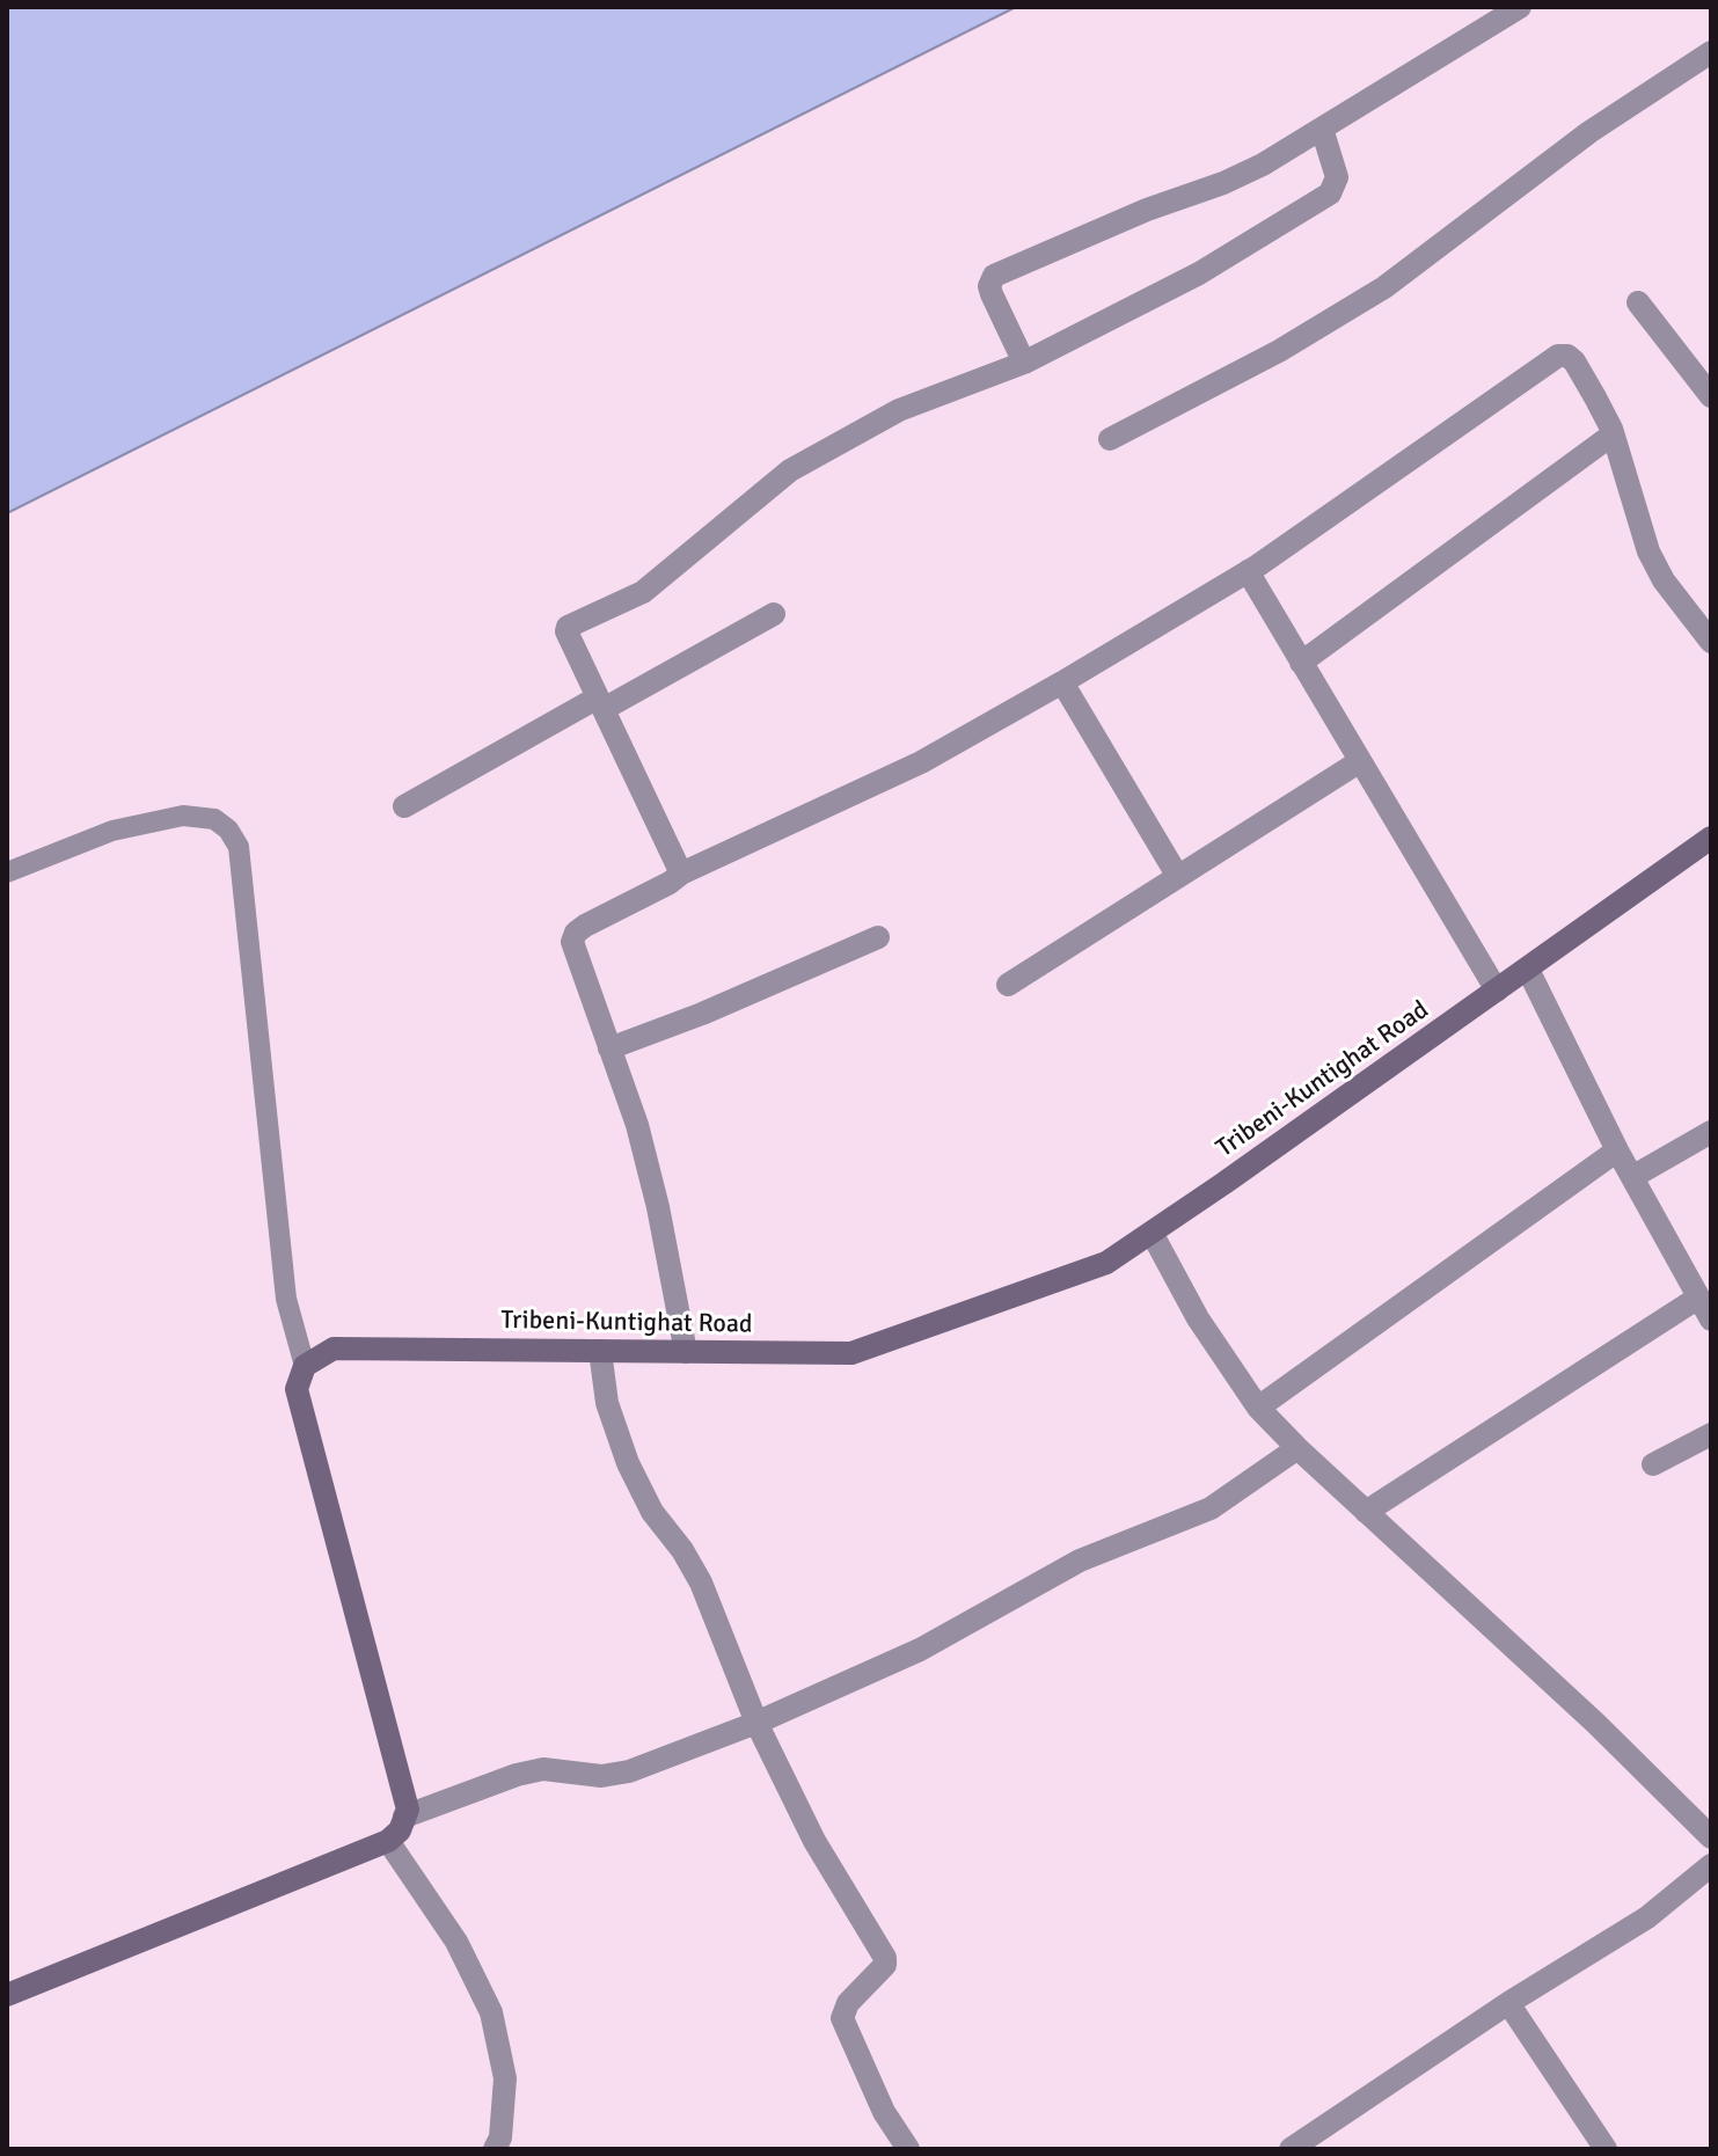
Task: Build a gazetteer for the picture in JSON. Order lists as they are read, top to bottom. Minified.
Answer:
{"streets":{"main road":["Tribeni-Kuntighat Road"]}}
